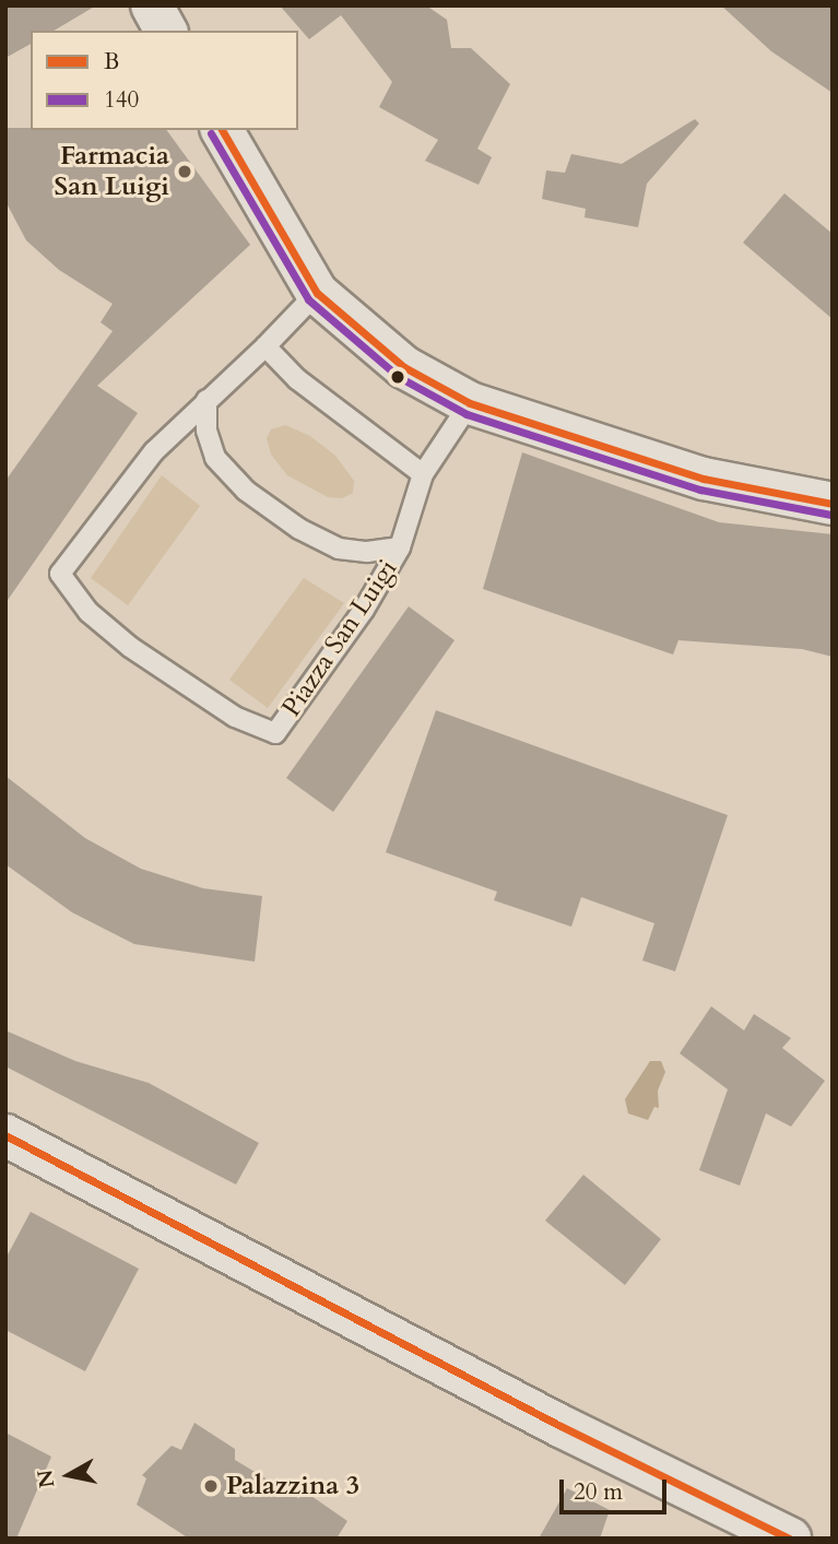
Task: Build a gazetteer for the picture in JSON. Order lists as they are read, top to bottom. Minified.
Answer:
{"streets":{"lane":["Piazza San Luigi"]},"places":["Farmacia San Luigi","Palazzina 3"],"lines":["transit line B","transit line 140"],"legend":["B","140"],"scale_bar":"20 m","north":"left"}
